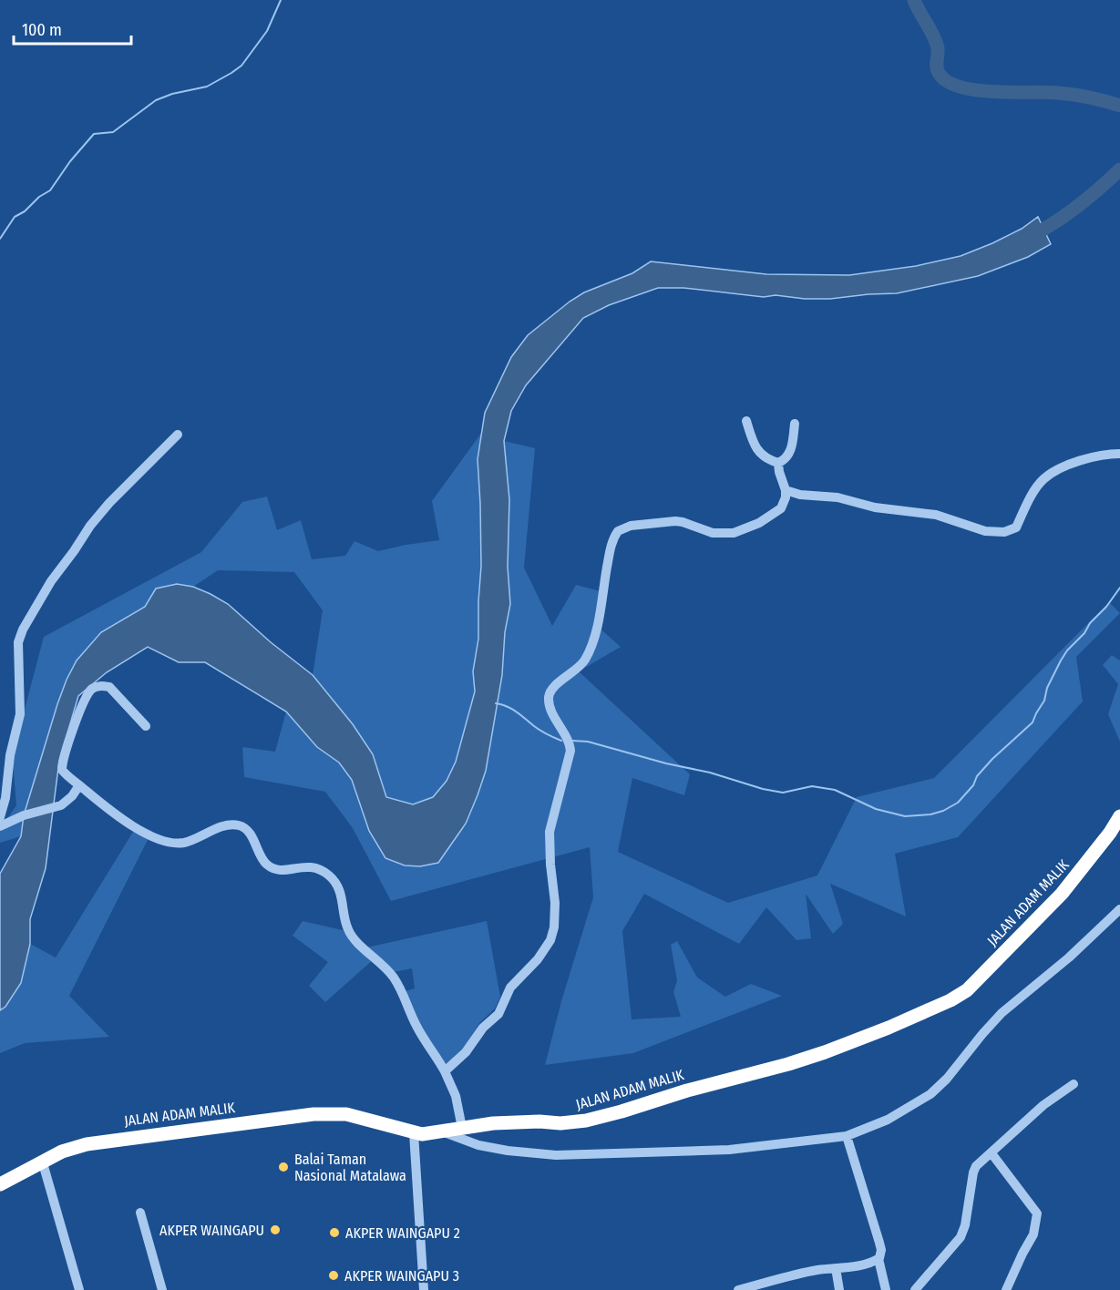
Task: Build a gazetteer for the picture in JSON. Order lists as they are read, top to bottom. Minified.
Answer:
{"streets":{"highway":["JALAN ADAM MALIK"]},"places":["Balai Taman Nasional Matalawa","AKPER WAINGAPU","AKPER WAINGAPU 2","AKPER WAINGAPU 3"],"scale_bar":"100 m"}
